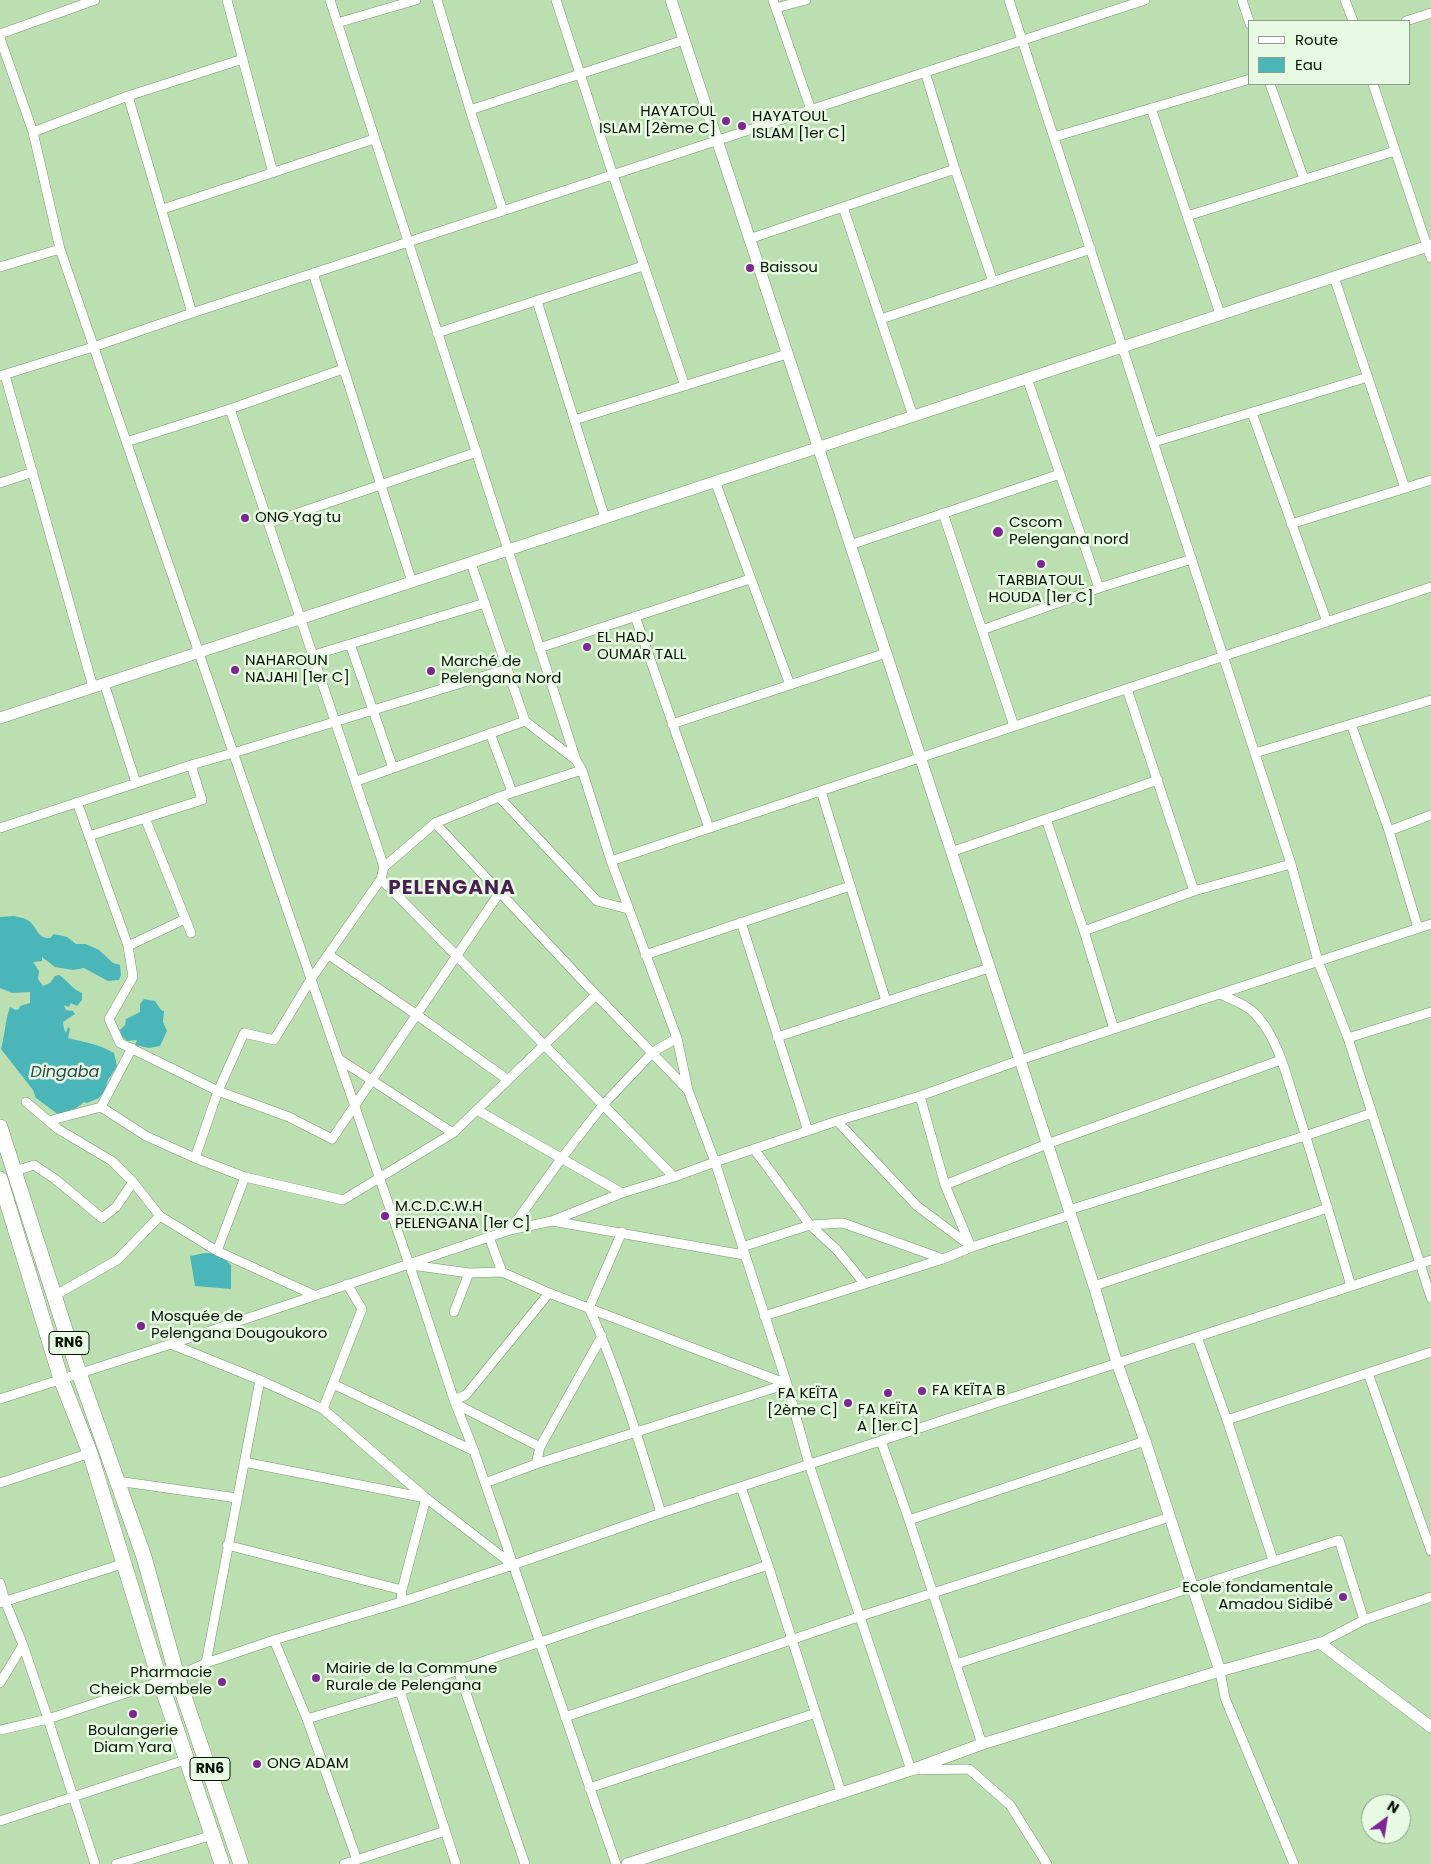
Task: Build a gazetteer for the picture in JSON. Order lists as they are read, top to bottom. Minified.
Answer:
{"streets":{"highway":["RN6"]},"districts":["PELENGANA"],"water":["Dingaba"],"places":["HAYATOUL ISLAM [2ème C]","HAYATOUL ISLAM [1er C]","Baissou","ONG Yag tu","Cscom Pelengana nord","TARBIATOUL HOUDA [1er C]","EL HADJ OUMAR TALL","NAHAROUN NAJAHI [1er C]","Marché de Pelengana Nord","M.C.D.C.W.H PELENGANA [1er C]","Mosquée de Pelengana Dougoukoro","FA KEÏTA B","FA KEÏTA A [1er C]","FA KEÏTA [2ème C]","Ecole fondamentale Amadou Sidibé","Mairie de la Commune Rurale de Pelengana","Pharmacie Cheick Dembele","Boulangerie Diam Yara","ONG ADAM"],"legend":["Route","Eau"],"north":"top right"}
